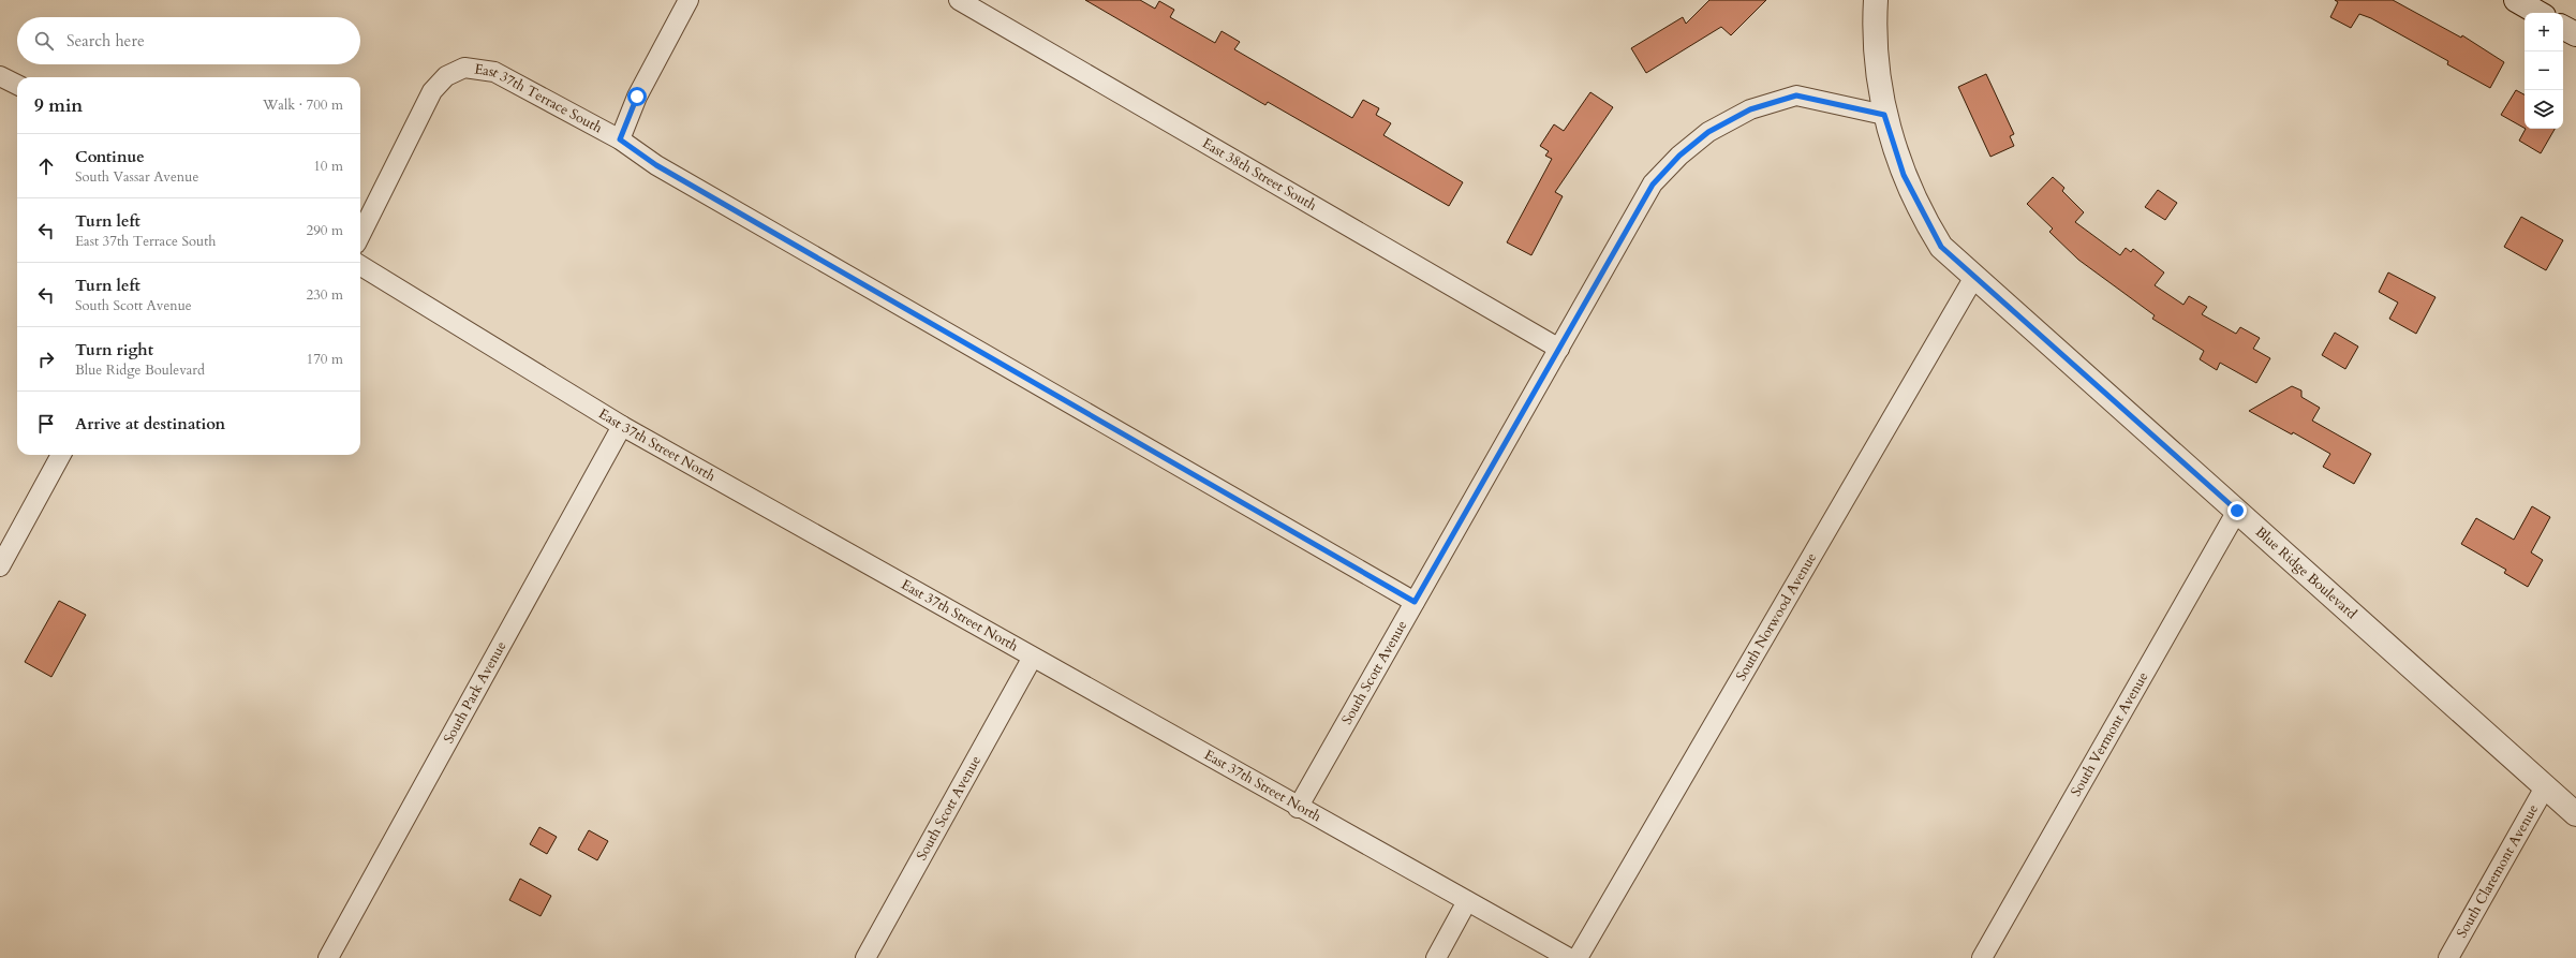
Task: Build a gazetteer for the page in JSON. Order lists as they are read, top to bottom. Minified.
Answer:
{"streets":{"street":["East 37th Terrace South","East 38th Street South","East 37th Street North","Blue Ridge Boulevard","South Norwood Avenue","South Scott Avenue","South Park Avenue","South Vermont Avenue","South Claremont Avenue"]},"crossings":[["East 37th Terrace South","South Scott Avenue"],["East 38th Street South","South Scott Avenue"],["East 37th Street North","South Scott Avenue"],["East 37th Street North","South Park Avenue"],["Blue Ridge Boulevard","South Norwood Avenue"],["Blue Ridge Boulevard","South Scott Avenue"],["Blue Ridge Boulevard","South Vermont Avenue"],["Blue Ridge Boulevard","South Claremont Avenue"]],"page":{"map_buttons":["+","−"],"search":"Search here","heading":["9 min","Walk · 700 m"],"list":[["Continue","South Vassar Avenue","10 m"],["Turn left","East 37th Terrace South","290 m"],["Turn left","South Scott Avenue","230 m"],["Turn right","Blue Ridge Boulevard","170 m"],"Arrive at destination"]}}
